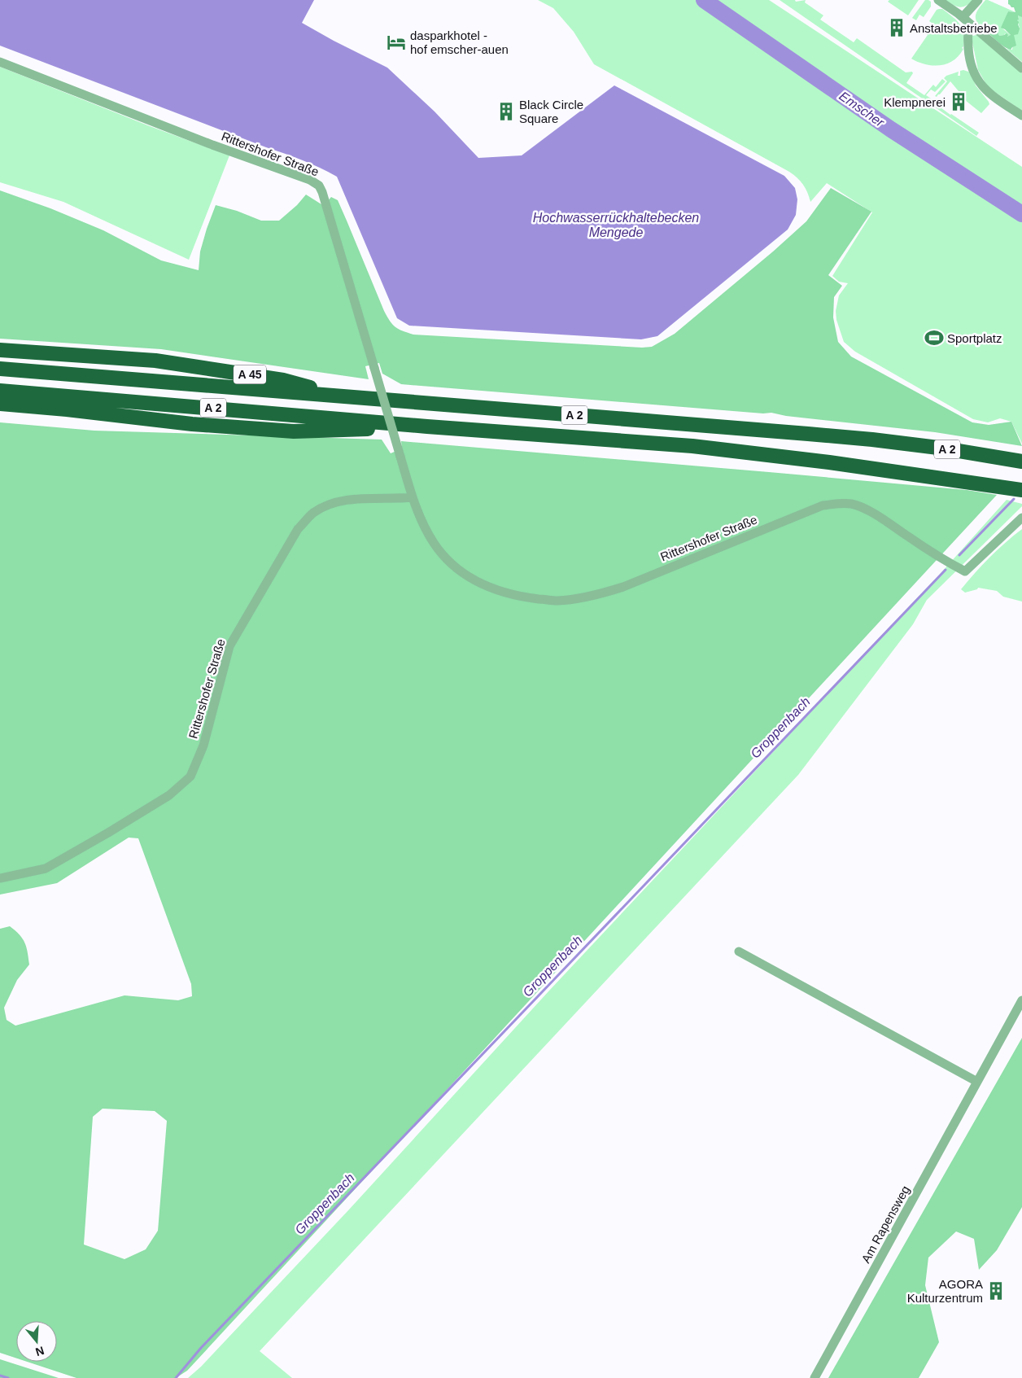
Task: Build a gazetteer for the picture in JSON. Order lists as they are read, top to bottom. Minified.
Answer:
{"streets":{"highway":["A 45","A 2"],"street":["Rittershofer Straße","Am Rapensweg"]},"crossings":[["A 45","A 2"]],"water":["Emscher","Hochwasserrückhaltebecken Mengede","Groppenbach"],"places":{"building":["Anstaltsbetriebe","Klempnerei","Black Circle Square","AGORA Kulturzentrum"],"hotel":["dasparkhotel - hof emscher-auen"],"sports":["Sportplatz"]},"north":"bottom"}
